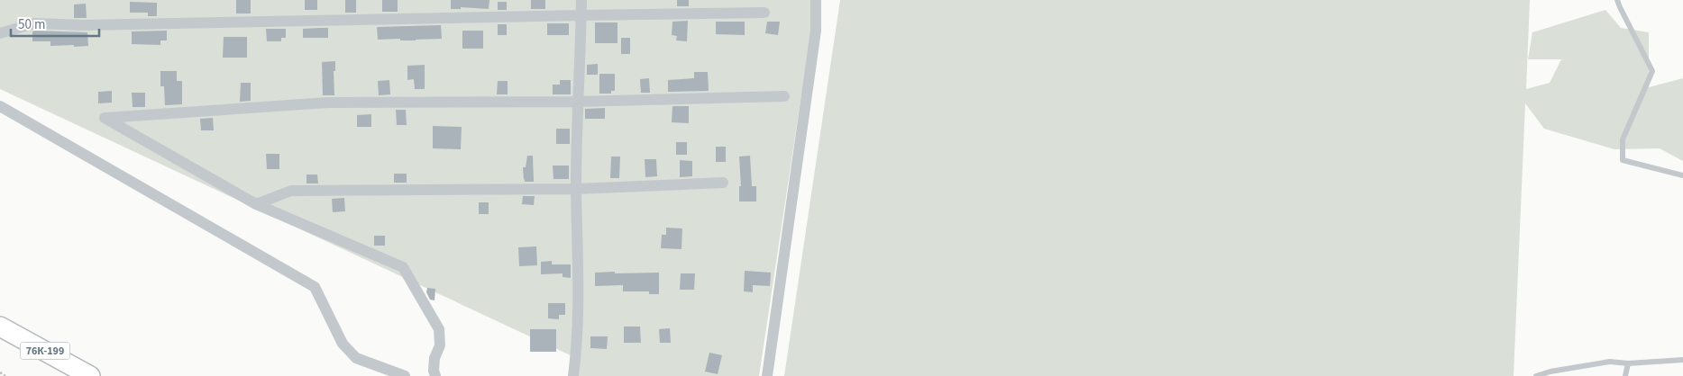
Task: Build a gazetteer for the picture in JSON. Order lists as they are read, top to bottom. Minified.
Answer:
{"streets":{"highway":["76К-199"]},"scale_bar":"50 m"}
